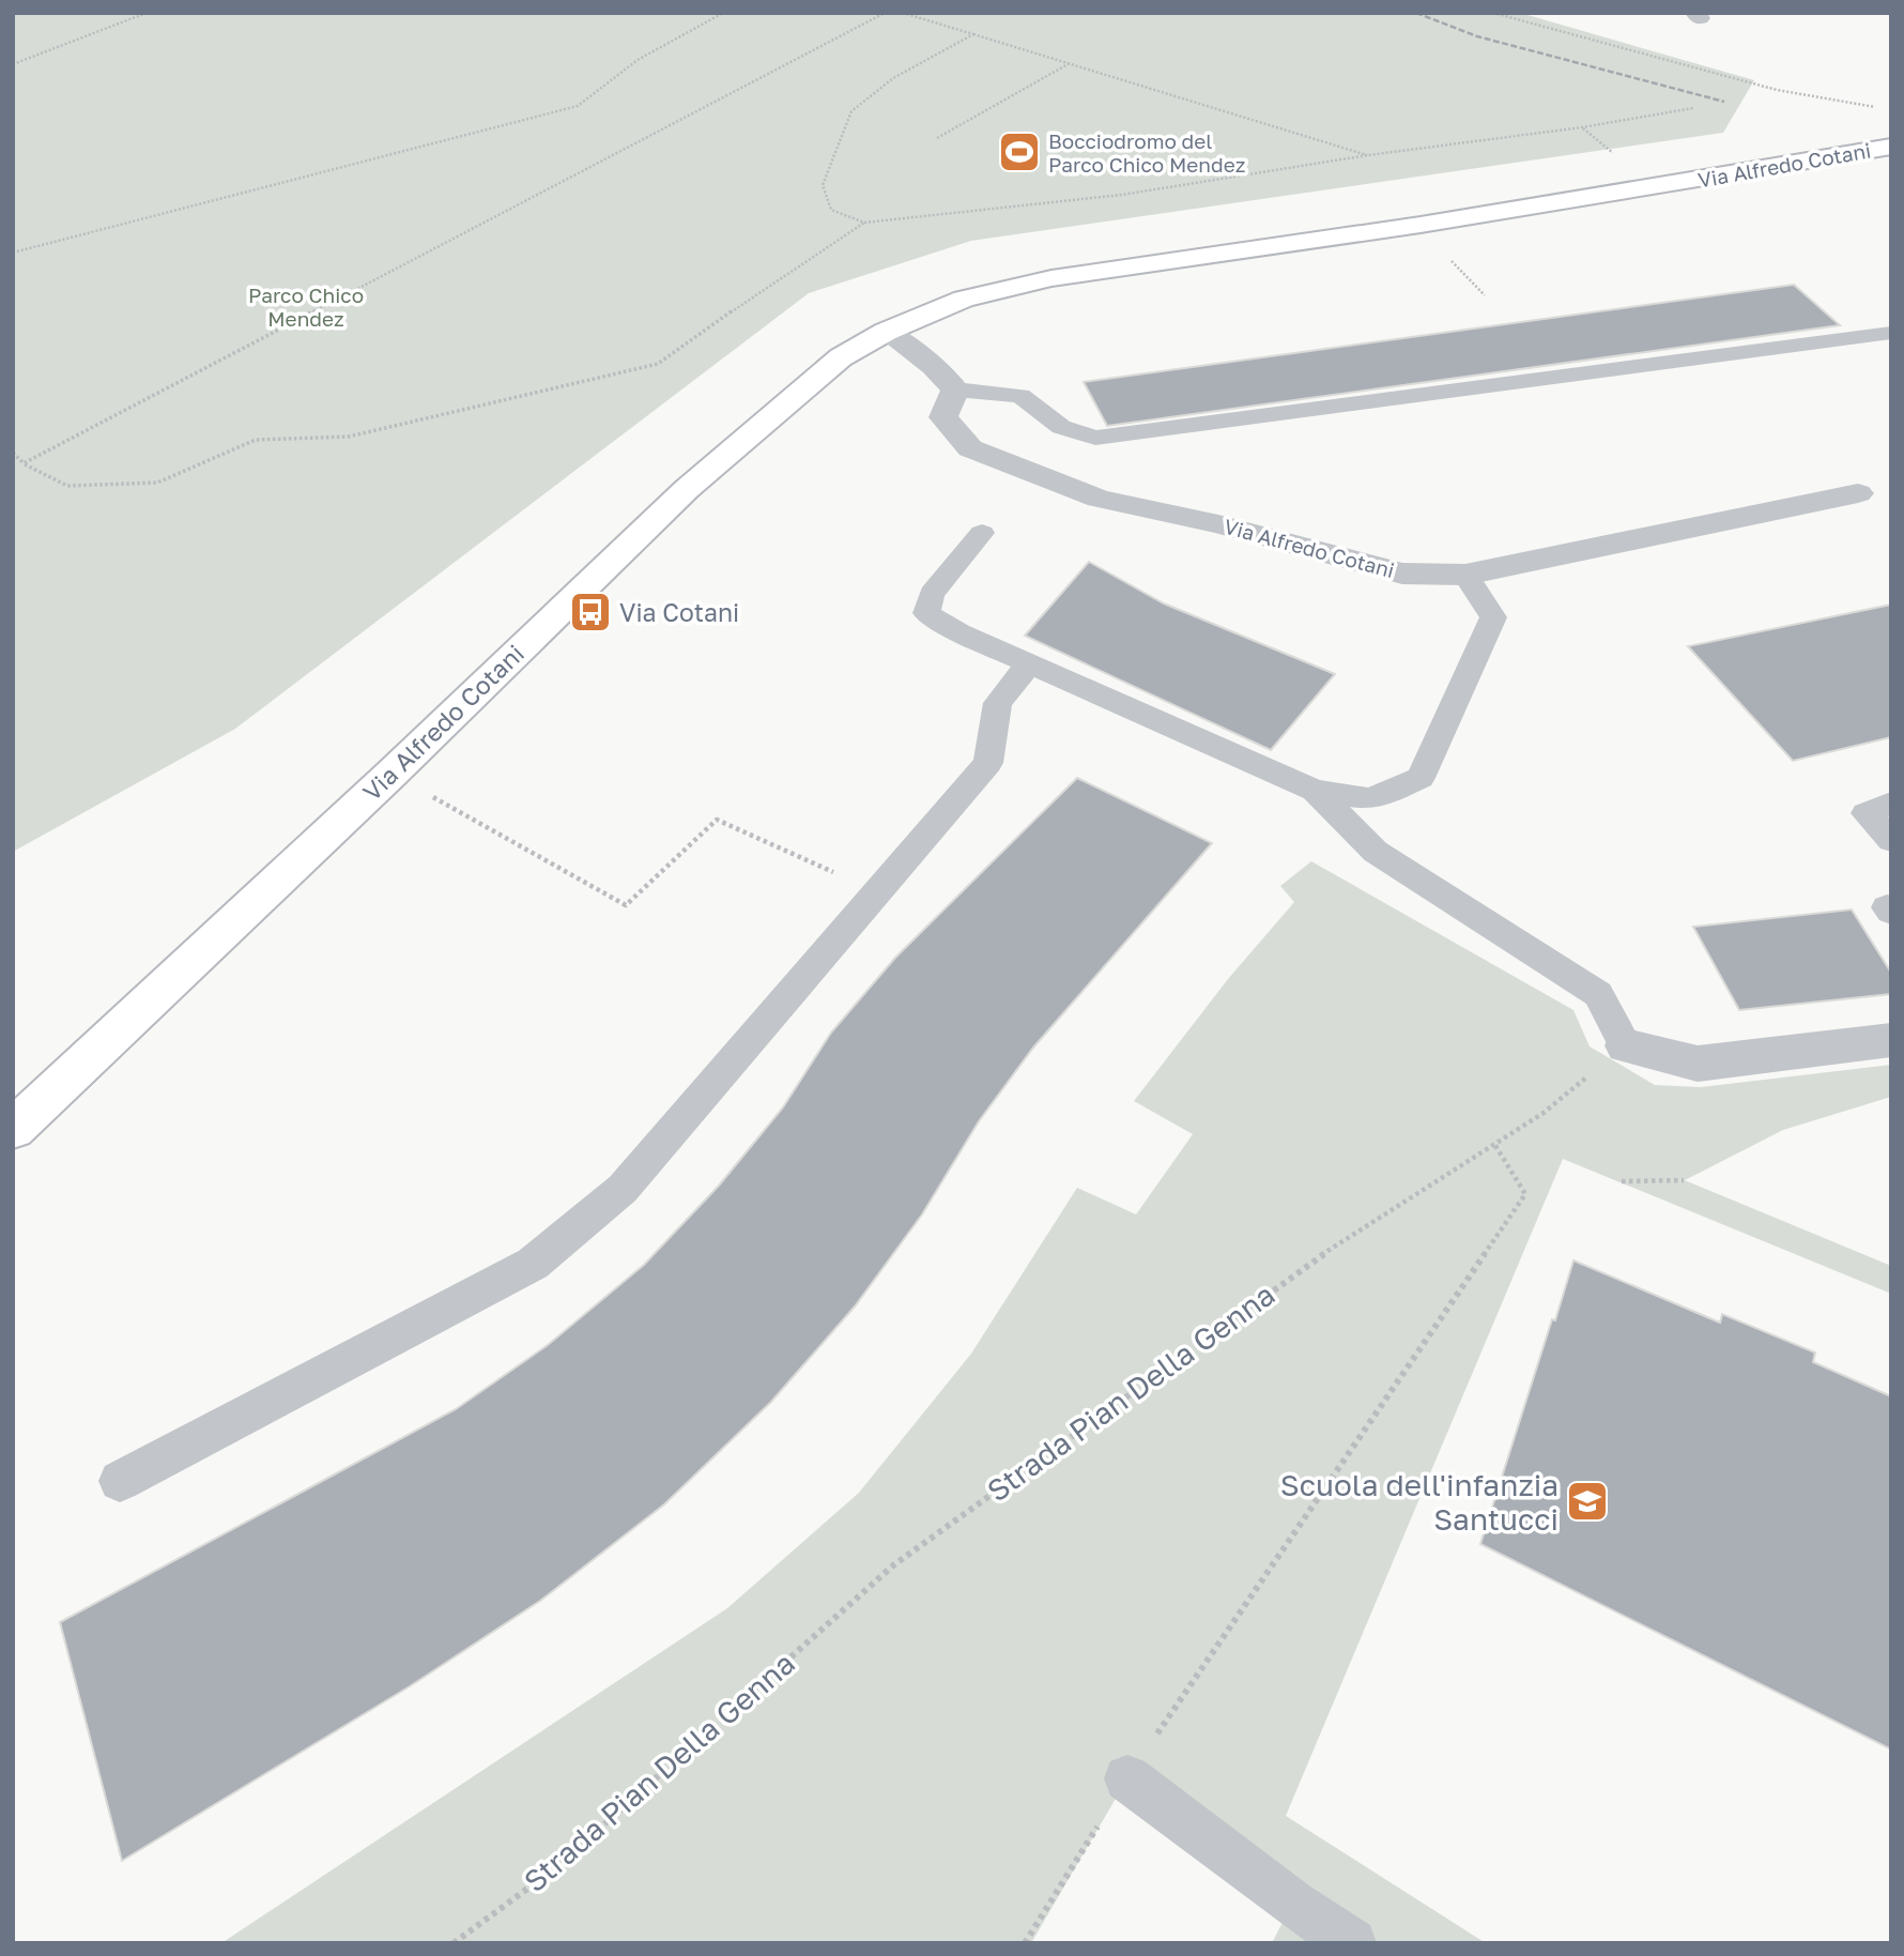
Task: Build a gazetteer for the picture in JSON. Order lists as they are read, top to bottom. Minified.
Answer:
{"streets":{"street":["Via Alfredo Cotani"],"path":["Strada Pian Della Genna"]},"parks":["Parco Chico Mendez"],"places":{"sports":["Bocciodromo del Parco Chico Mendez"],"bus stop":["Via Cotani"],"school or university":["Scuola dell'infanzia Santucci"]}}
